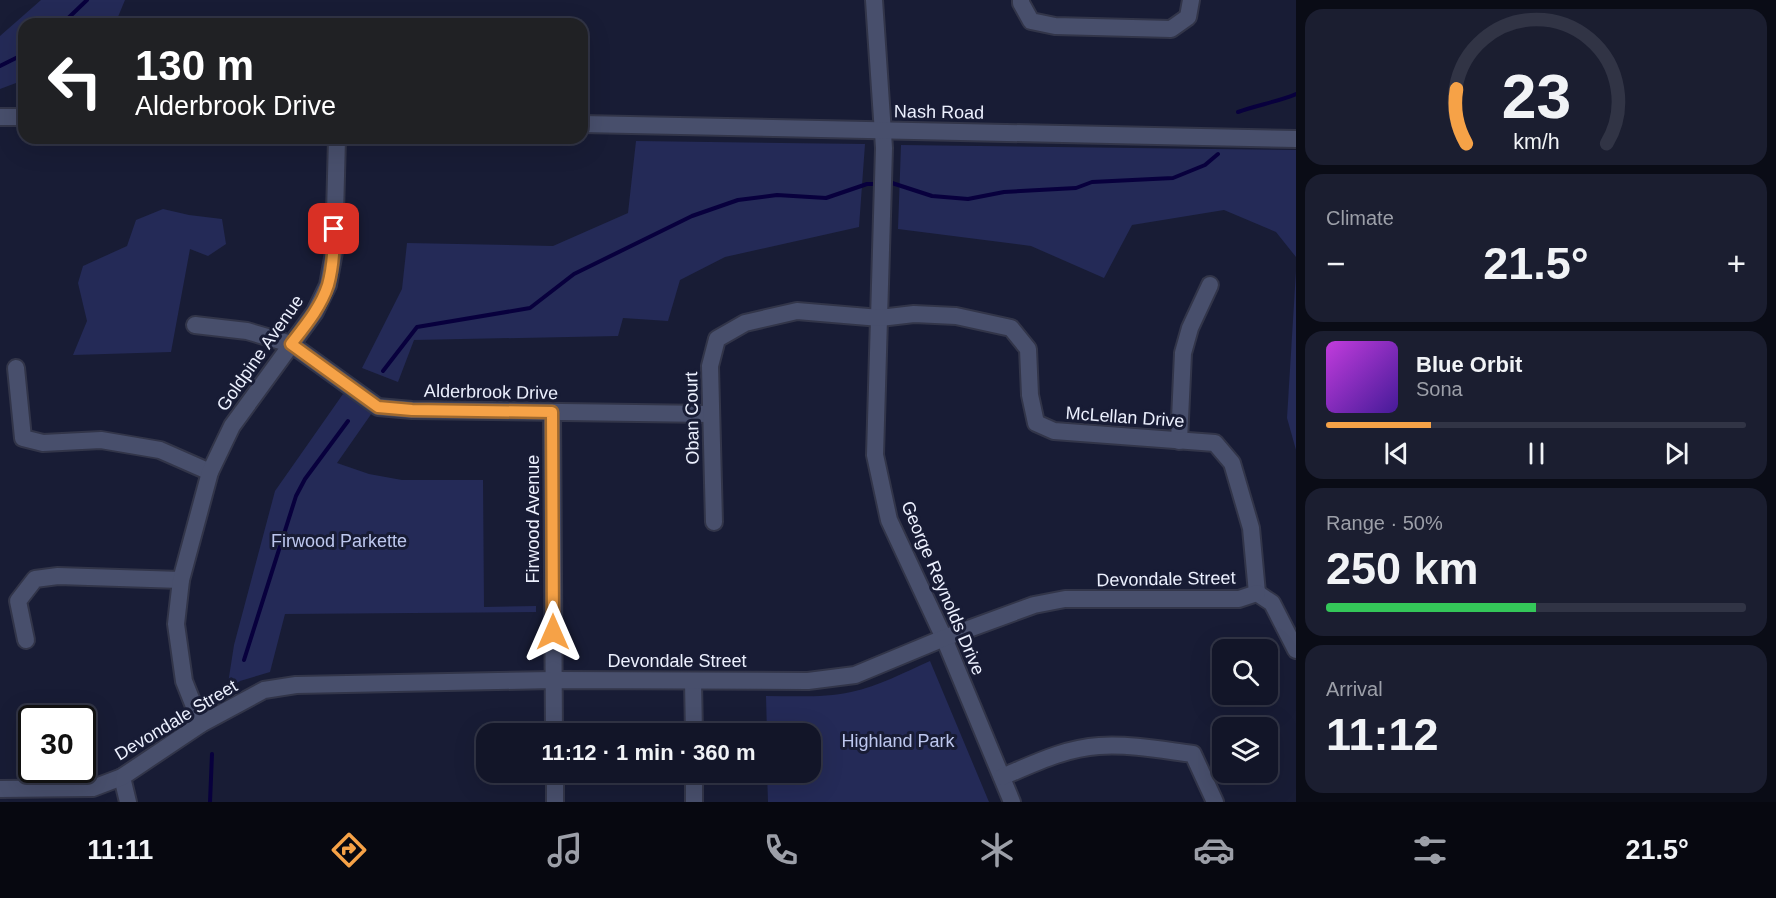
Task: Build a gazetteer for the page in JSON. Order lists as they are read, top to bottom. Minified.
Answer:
{"streets":{"street":["Nash Road","Goldpine Avenue","Alderbrook Drive","McLellan Drive","Oban Court","Firwood Avenue","Devondale Street","George Reynolds Drive"]},"crossings":[["Nash Road","George Reynolds Drive"],["Goldpine Avenue","Alderbrook Drive"],["Goldpine Avenue","Devondale Street"],["Alderbrook Drive","Oban Court"],["Alderbrook Drive","Firwood Avenue"],["McLellan Drive","Oban Court"],["McLellan Drive","Devondale Street"],["McLellan Drive","George Reynolds Drive"],["Oban Court","George Reynolds Drive"],["Firwood Avenue","Devondale Street"],["Devondale Street","George Reynolds Drive"]],"parks":["Firwood Parkette","Highland Park"],"page":{"turn":["130 m","Alderbrook Drive"],"tile":["Climate",["Range · 50%","250 km"],["Arrival","11:12"]],"heat":["−","21.5°","+"],"song":["Blue Orbit","Sona"],"limit":"30","trip":"11:12 · 1 min · 360 m","tabs":["11:11","21.5°"],"gauge":["23","km/h"]}}
